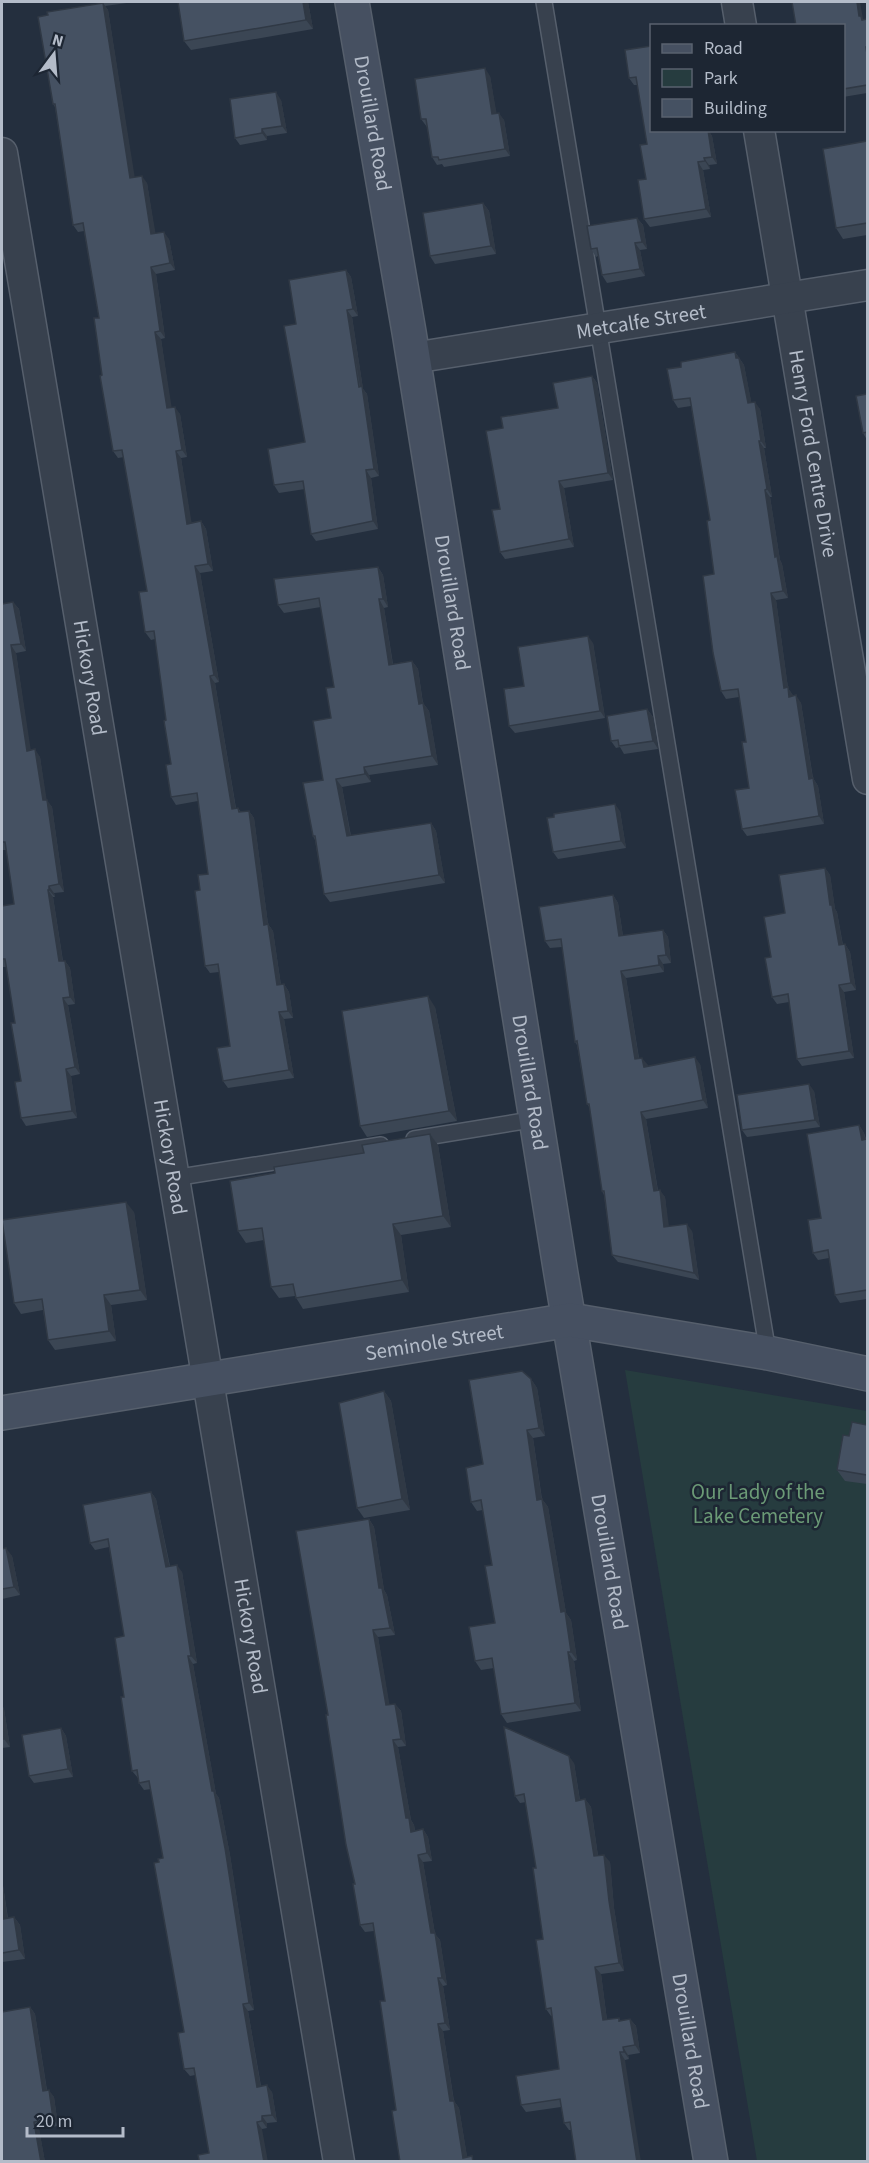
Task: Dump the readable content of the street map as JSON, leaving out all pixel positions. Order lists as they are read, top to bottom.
{
  "streets": {
    "street": [
      "Drouillard Road",
      "Metcalfe Street",
      "Henry Ford Centre Drive",
      "Hickory Road",
      "Seminole Street"
    ]
  },
  "crossings": [
    ["Drouillard Road", "Metcalfe Street"],
    ["Drouillard Road", "Seminole Street"],
    ["Metcalfe Street", "Henry Ford Centre Drive"],
    ["Hickory Road", "Seminole Street"]
  ],
  "parks": ["Our Lady of the Lake Cemetery"],
  "legend": ["Road", "Park", "Building"],
  "scale_bar": "20 m",
  "north": "top"
}
